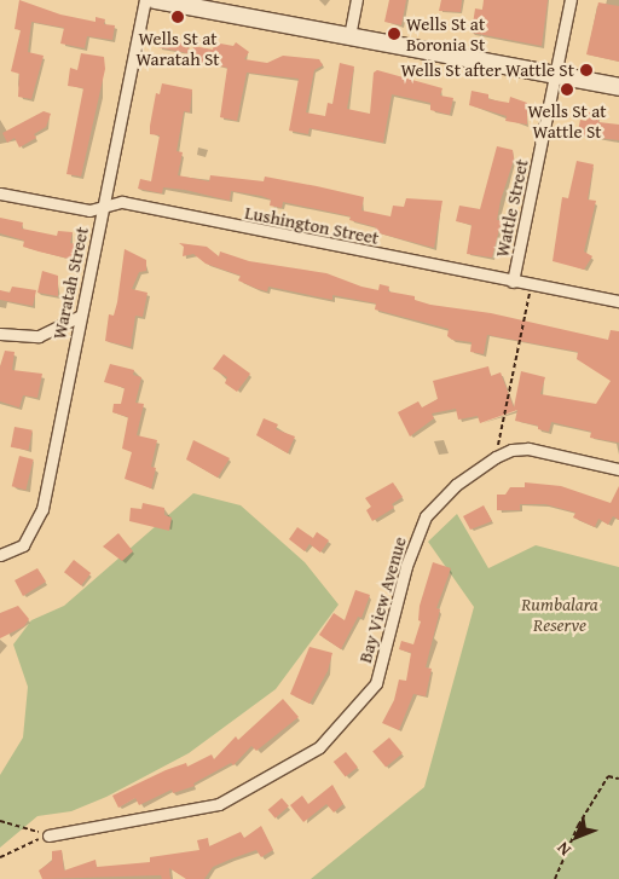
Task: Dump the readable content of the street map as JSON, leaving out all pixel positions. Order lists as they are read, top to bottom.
{
  "streets": {
    "street": [
      "Wattle Street",
      "Lushington Street",
      "Waratah Street",
      "Bay View Avenue"
    ]
  },
  "crossings": [
    ["Wattle Street", "Lushington Street"],
    ["Lushington Street", "Waratah Street"]
  ],
  "parks": ["Rumbalara Reserve"],
  "places": [
    "Wells St at Waratah St",
    "Wells St at Boronia St",
    "Wells St after Wattle St",
    "Wells St at Wattle St"
  ],
  "north": "bottom left"
}
